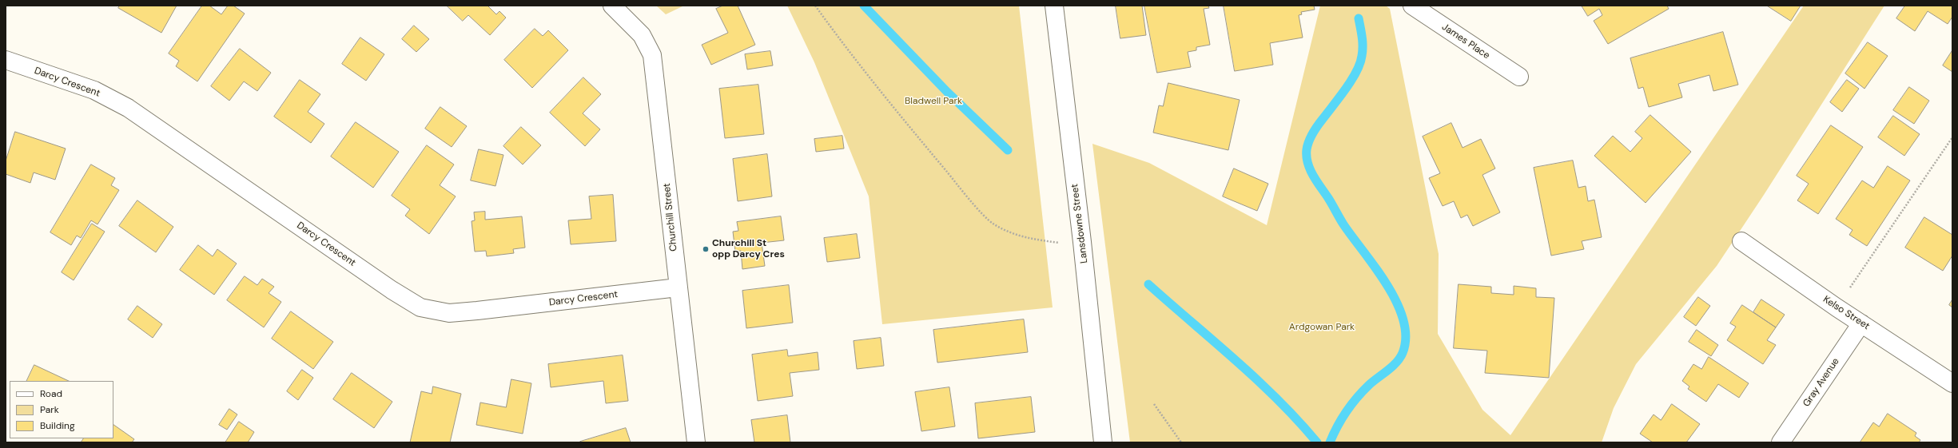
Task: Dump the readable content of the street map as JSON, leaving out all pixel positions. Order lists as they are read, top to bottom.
{
  "streets": {
    "street": [
      "James Place",
      "Darcy Crescent",
      "Churchill Street",
      "Lansdowne Street",
      "Kelso Street",
      "Gray Avenue"
    ]
  },
  "crossings": [
    ["Darcy Crescent", "Churchill Street"],
    ["Kelso Street", "Gray Avenue"]
  ],
  "parks": ["Bladwell Park", "Ardgowan Park"],
  "places": ["Churchill St opp Darcy Cres"],
  "legend": ["Road", "Park", "Building"]
}
